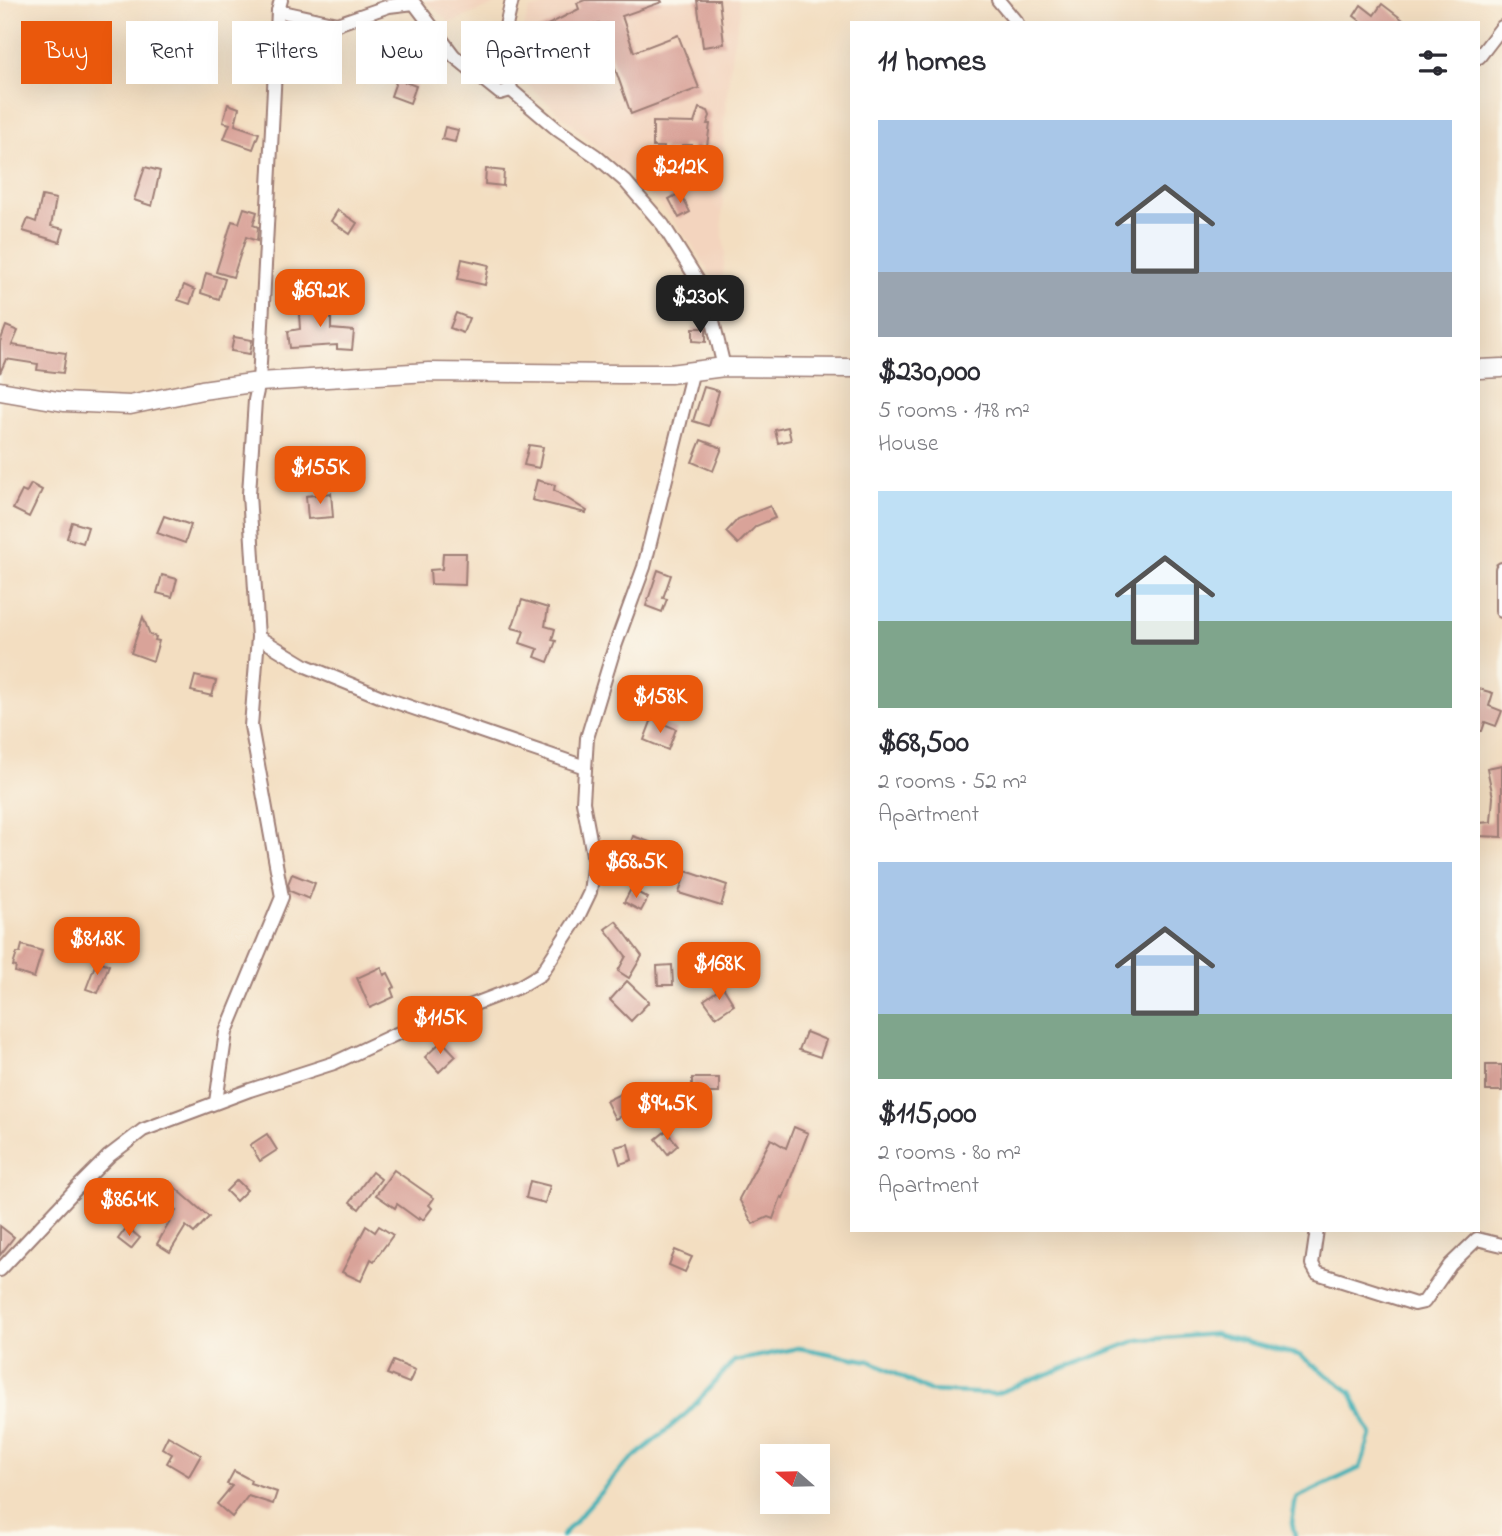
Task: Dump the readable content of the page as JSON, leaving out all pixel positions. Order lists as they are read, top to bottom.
{
  "north": "left",
  "page": {
    "chip": [
      "Buy",
      "Rent",
      "Filters",
      "New",
      "Apartment"
    ],
    "heading": "11 homes",
    "list": [
      {
        "name": "$230,000",
        "note": "5 rooms · 178 m² · House"
      },
      {
        "name": "$68,500",
        "note": "2 rooms · 52 m² · Apartment"
      },
      {
        "name": "$115,000",
        "note": "2 rooms · 80 m² · Apartment"
      }
    ],
    "price": [
      "$212K",
      "$69.2K",
      "$230K",
      "$155K",
      "$158K",
      "$68.5K",
      "$81.8K",
      "$168K",
      "$115K",
      "$94.5K",
      "$86.4K"
    ]
  }
}
